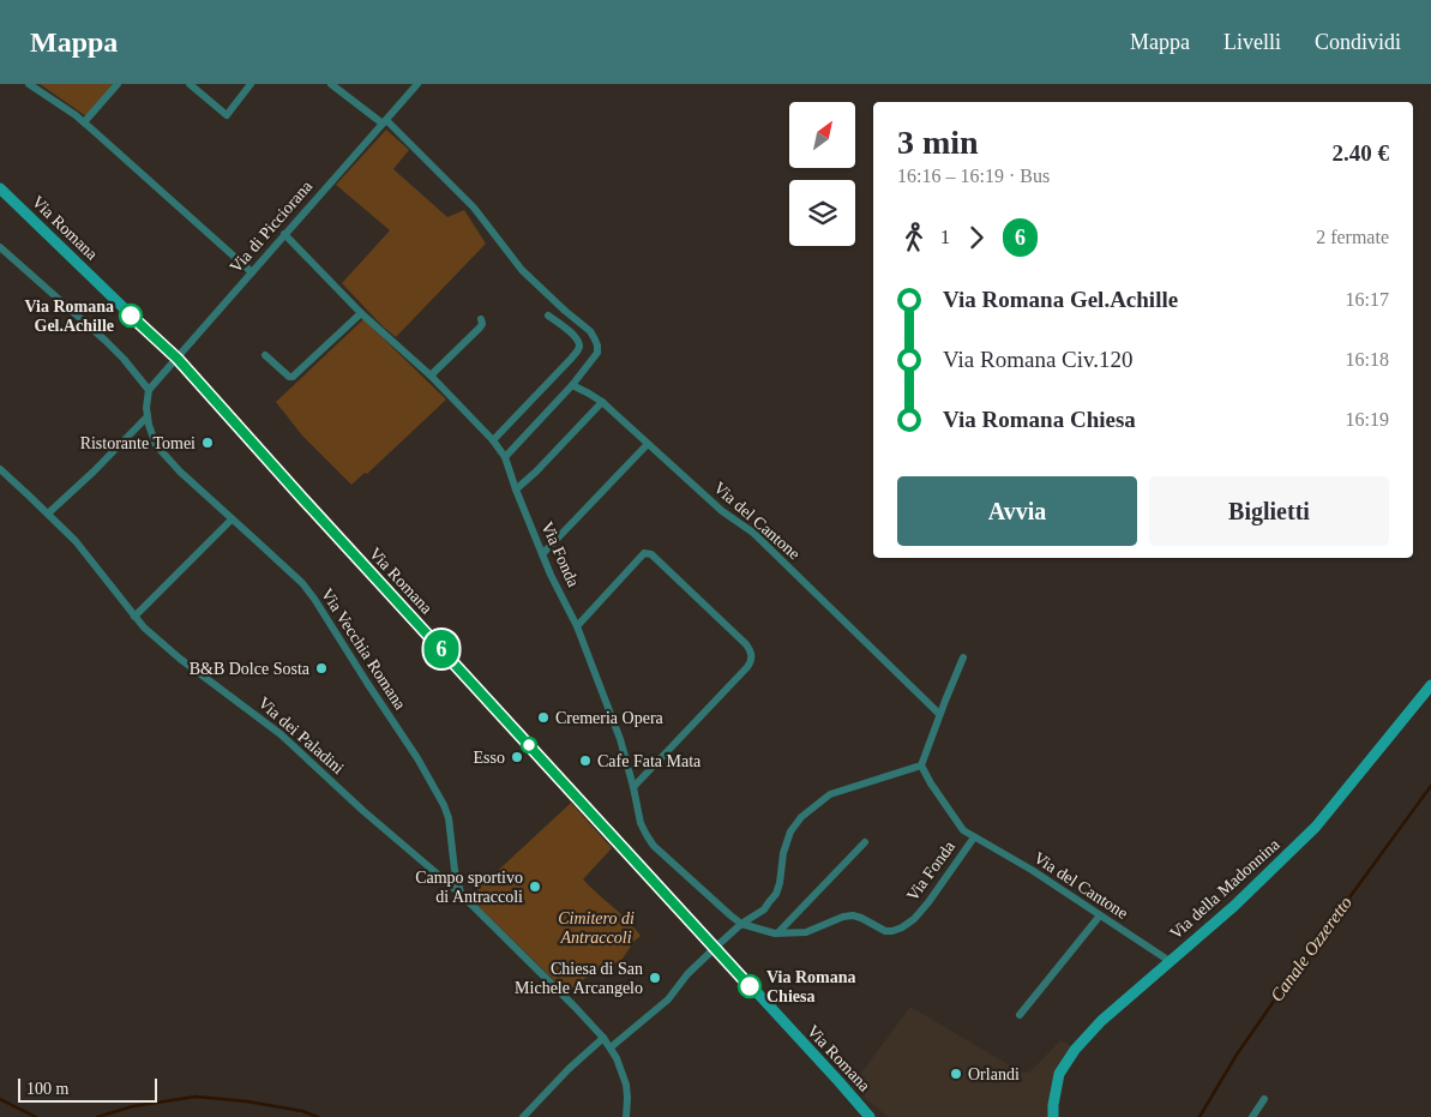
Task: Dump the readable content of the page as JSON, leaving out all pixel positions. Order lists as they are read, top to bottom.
{
  "streets": {
    "main road": ["Via Romana", "Via della Madonnina"],
    "street": [
      "Via di Picciorana",
      "Via del Cantone",
      "Via Fonda",
      "Via Vecchia Romana",
      "Via dei Paladini"
    ]
  },
  "crossings": [
    ["Via di Picciorana", "Via Romana"],
    ["Via di Picciorana", "Via Fonda"],
    ["Via di Picciorana", "Via Vecchia Romana"],
    ["Via del Cantone", "Via Fonda"],
    ["Via del Cantone", "Via della Madonnina"],
    ["Via Vecchia Romana", "Via dei Paladini"]
  ],
  "water": ["Canale Ozzeretto"],
  "parks": ["Cimitero di Antraccoli"],
  "places": [
    "Via Romana Gel.Achille",
    "Ristorante Tomei",
    "B&B Dolce Sosta",
    "Cremeria Opera",
    "Esso",
    "Cafe Fata Mata",
    "Campo sportivo di Antraccoli",
    "Chiesa di San Michele Arcangelo",
    "Via Romana Chiesa",
    "Orlandi"
  ],
  "lines": ["bus line 6"],
  "scale_bar": "100 m",
  "north": "top right",
  "page": {
    "header": "Mappa",
    "nav": ["Mappa", "Livelli", "Condividi"],
    "on_map": "6",
    "heading": ["3 min", "16:16 – 16:19 · Bus", "2.40 €"],
    "legs": ["1", "6", "2 fermate"],
    "list": [
      {
        "name": "Via Romana Gel.Achille",
        "value": "16:17"
      },
      {
        "name": "Via Romana Civ.120",
        "value": "16:18"
      },
      {
        "name": "Via Romana Chiesa",
        "value": "16:19"
      }
    ],
    "buttons": ["Avvia", "Biglietti"],
    "scale": "100 m"
  }
}
